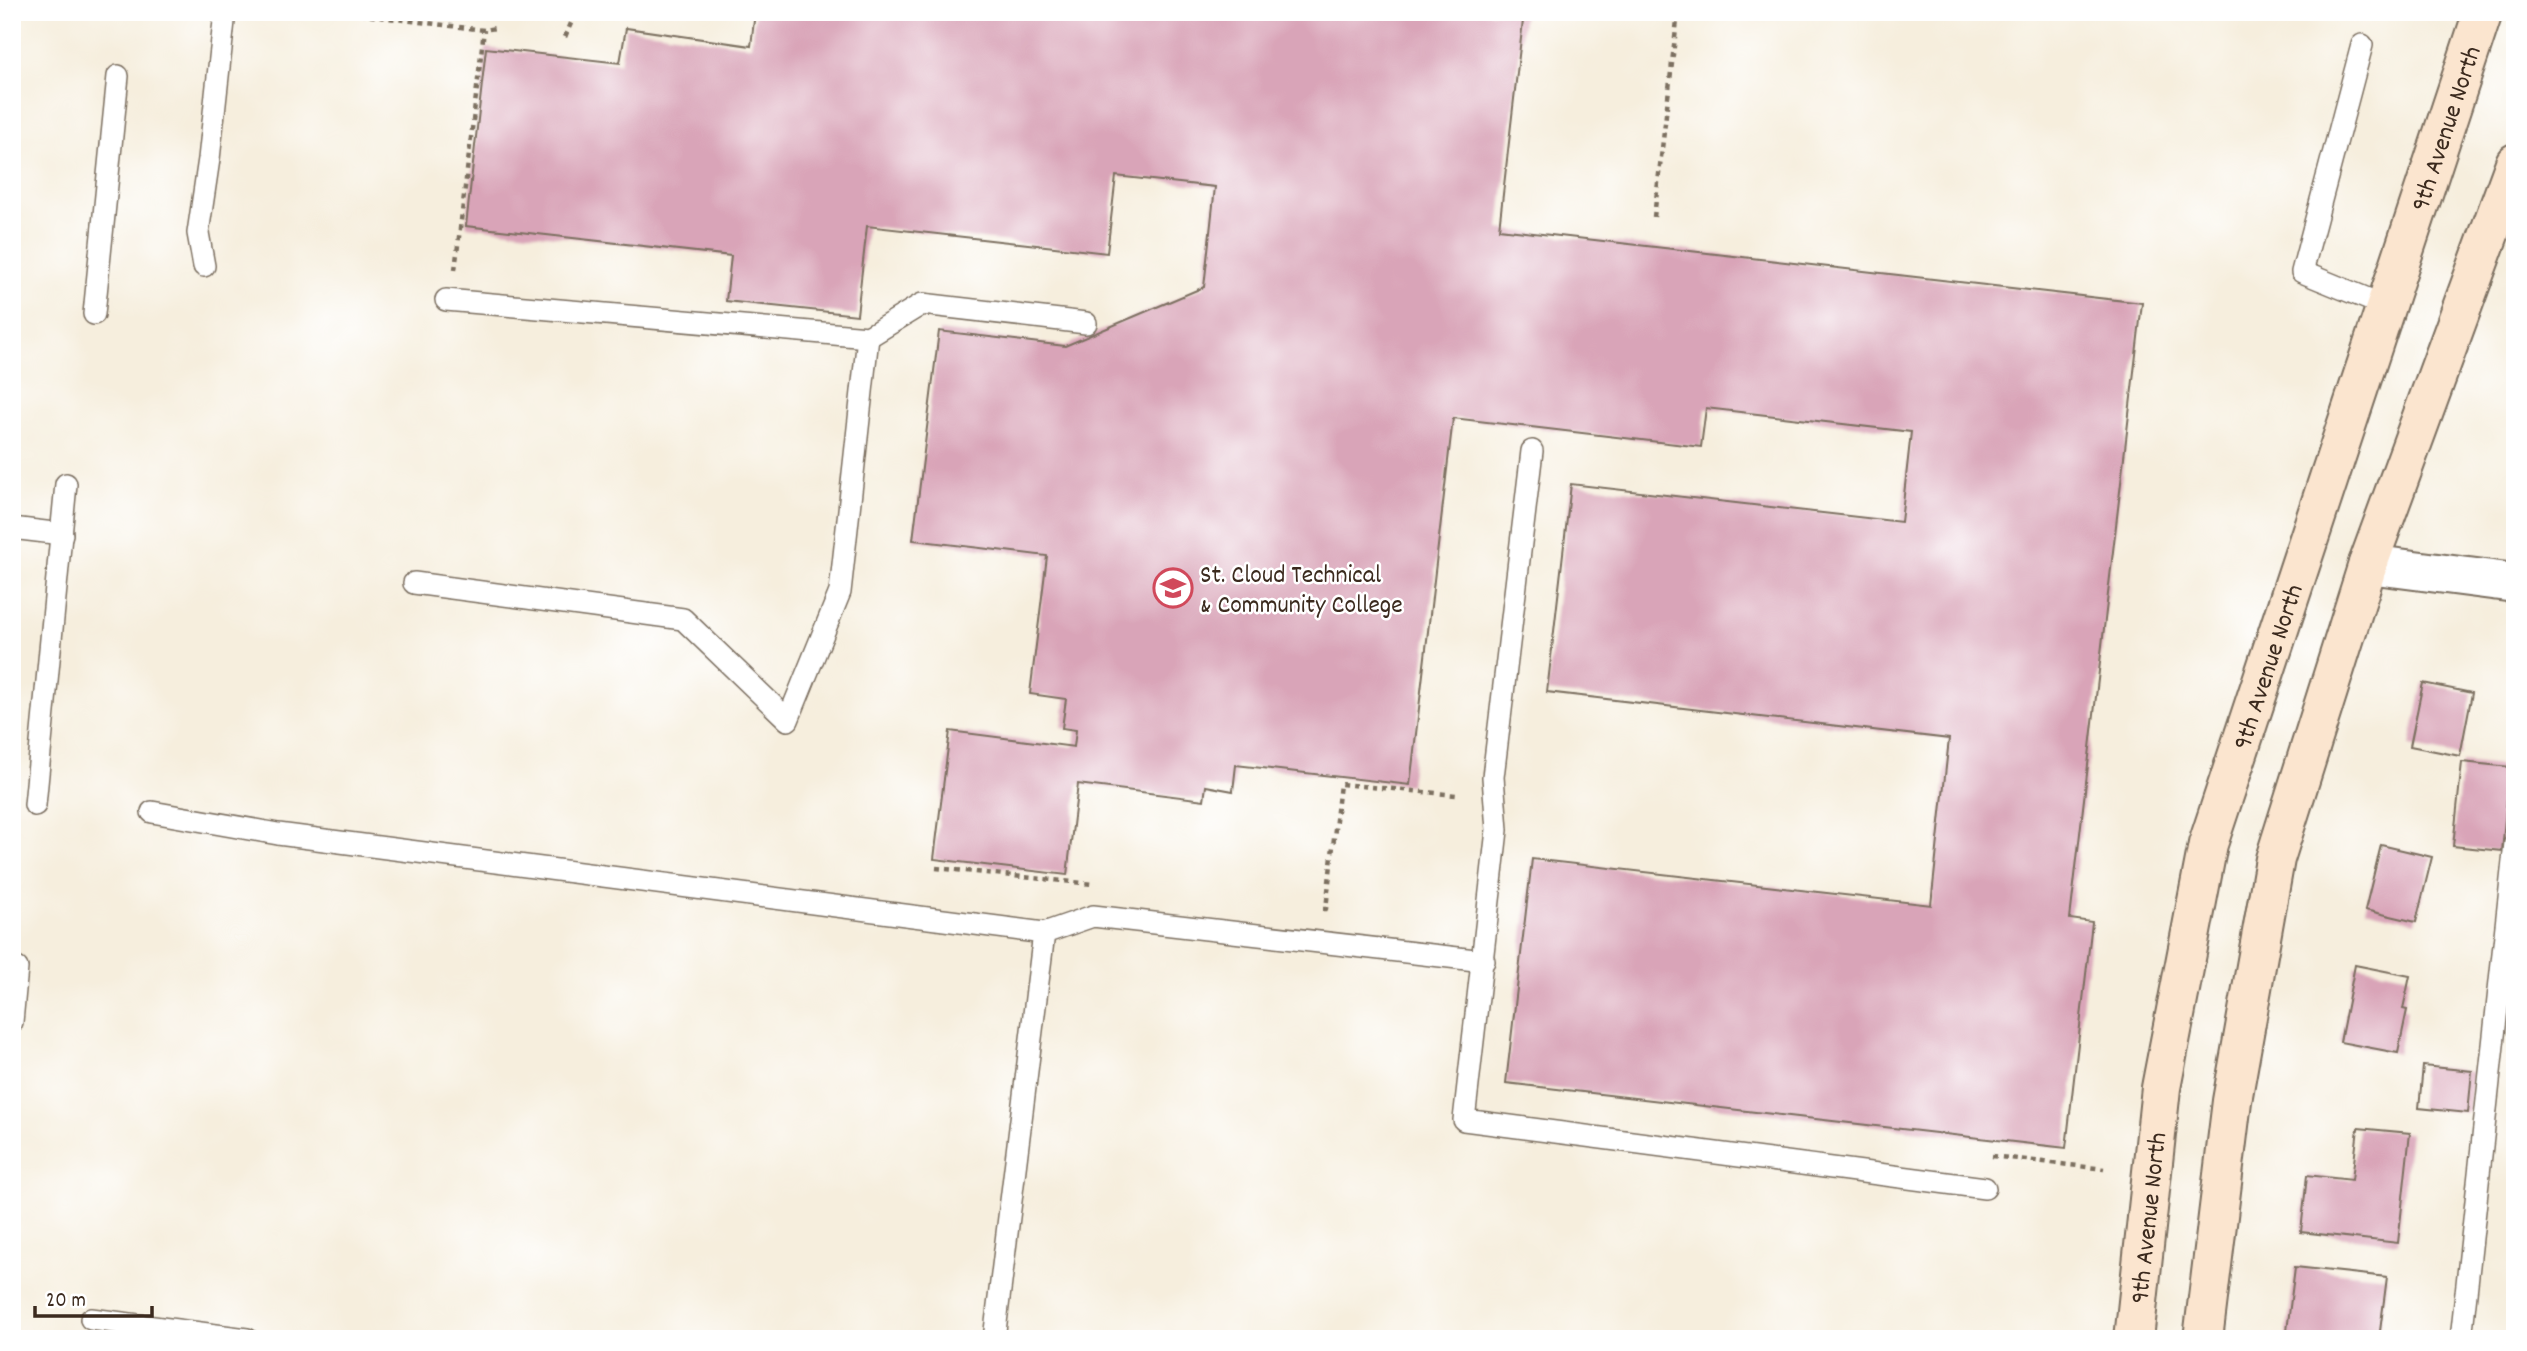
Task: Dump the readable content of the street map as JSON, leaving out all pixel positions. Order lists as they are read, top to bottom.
{
  "streets": {
    "main road": ["9th Avenue North"]
  },
  "places": {
    "school or university": ["St. Cloud Technical & Community College"]
  },
  "scale_bar": "20 m"
}
